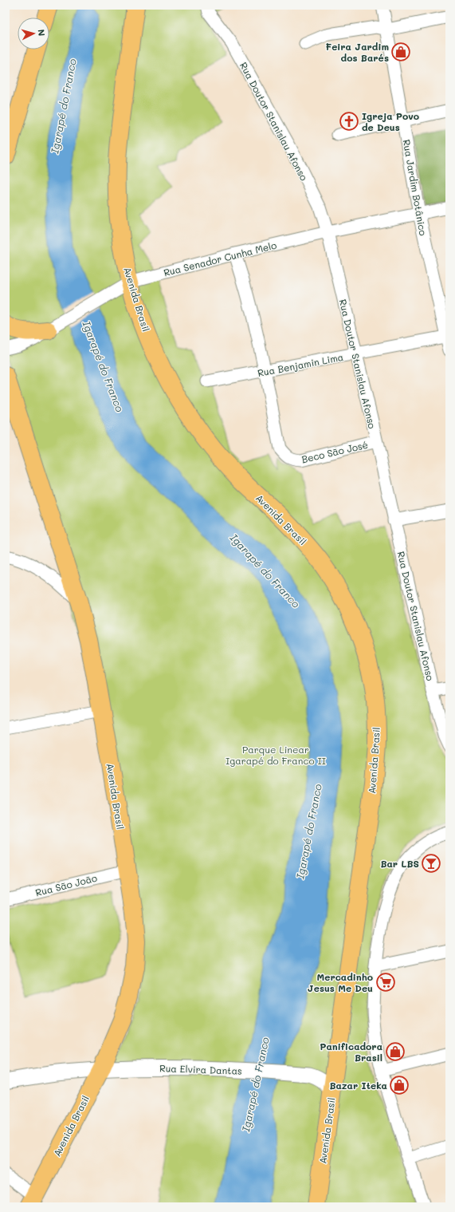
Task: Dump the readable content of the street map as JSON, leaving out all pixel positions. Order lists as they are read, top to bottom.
{
  "streets": {
    "highway": ["Avenida Brasil"],
    "street": [
      "Rua Doutor Stanislau Afonso",
      "Rua Jardim Botânico",
      "Rua Senador Cunha Melo",
      "Rua Benjamin Lima",
      "Beco São José",
      "Rua São João",
      "Rua Elvira Dantas"
    ]
  },
  "crossings": [
    ["Rua Doutor Stanislau Afonso", "Rua Senador Cunha Melo"],
    ["Rua Doutor Stanislau Afonso", "Rua Benjamin Lima"],
    ["Rua Doutor Stanislau Afonso", "Beco São José"],
    ["Rua Jardim Botânico", "Rua Senador Cunha Melo"],
    ["Rua Jardim Botânico", "Rua Benjamin Lima"],
    ["Rua Senador Cunha Melo", "Avenida Brasil"],
    ["Avenida Brasil", "Rua São João"],
    ["Avenida Brasil", "Rua Elvira Dantas"],
    ["Rua Benjamin Lima", "Beco São José"]
  ],
  "water": ["Igarapé do Franco"],
  "parks": ["Parque Linear Igarapé do Franco II"],
  "places": {
    "shop": ["Feira Jardim dos Barés", "Panificadora Brasil", "Bazar Iteka"],
    "church": ["Igreja Povo de Deus"],
    "bar": ["Bar LBS"],
    "supermarket": ["Mercadinho Jesus Me Deu"]
  },
  "north": "right"
}
